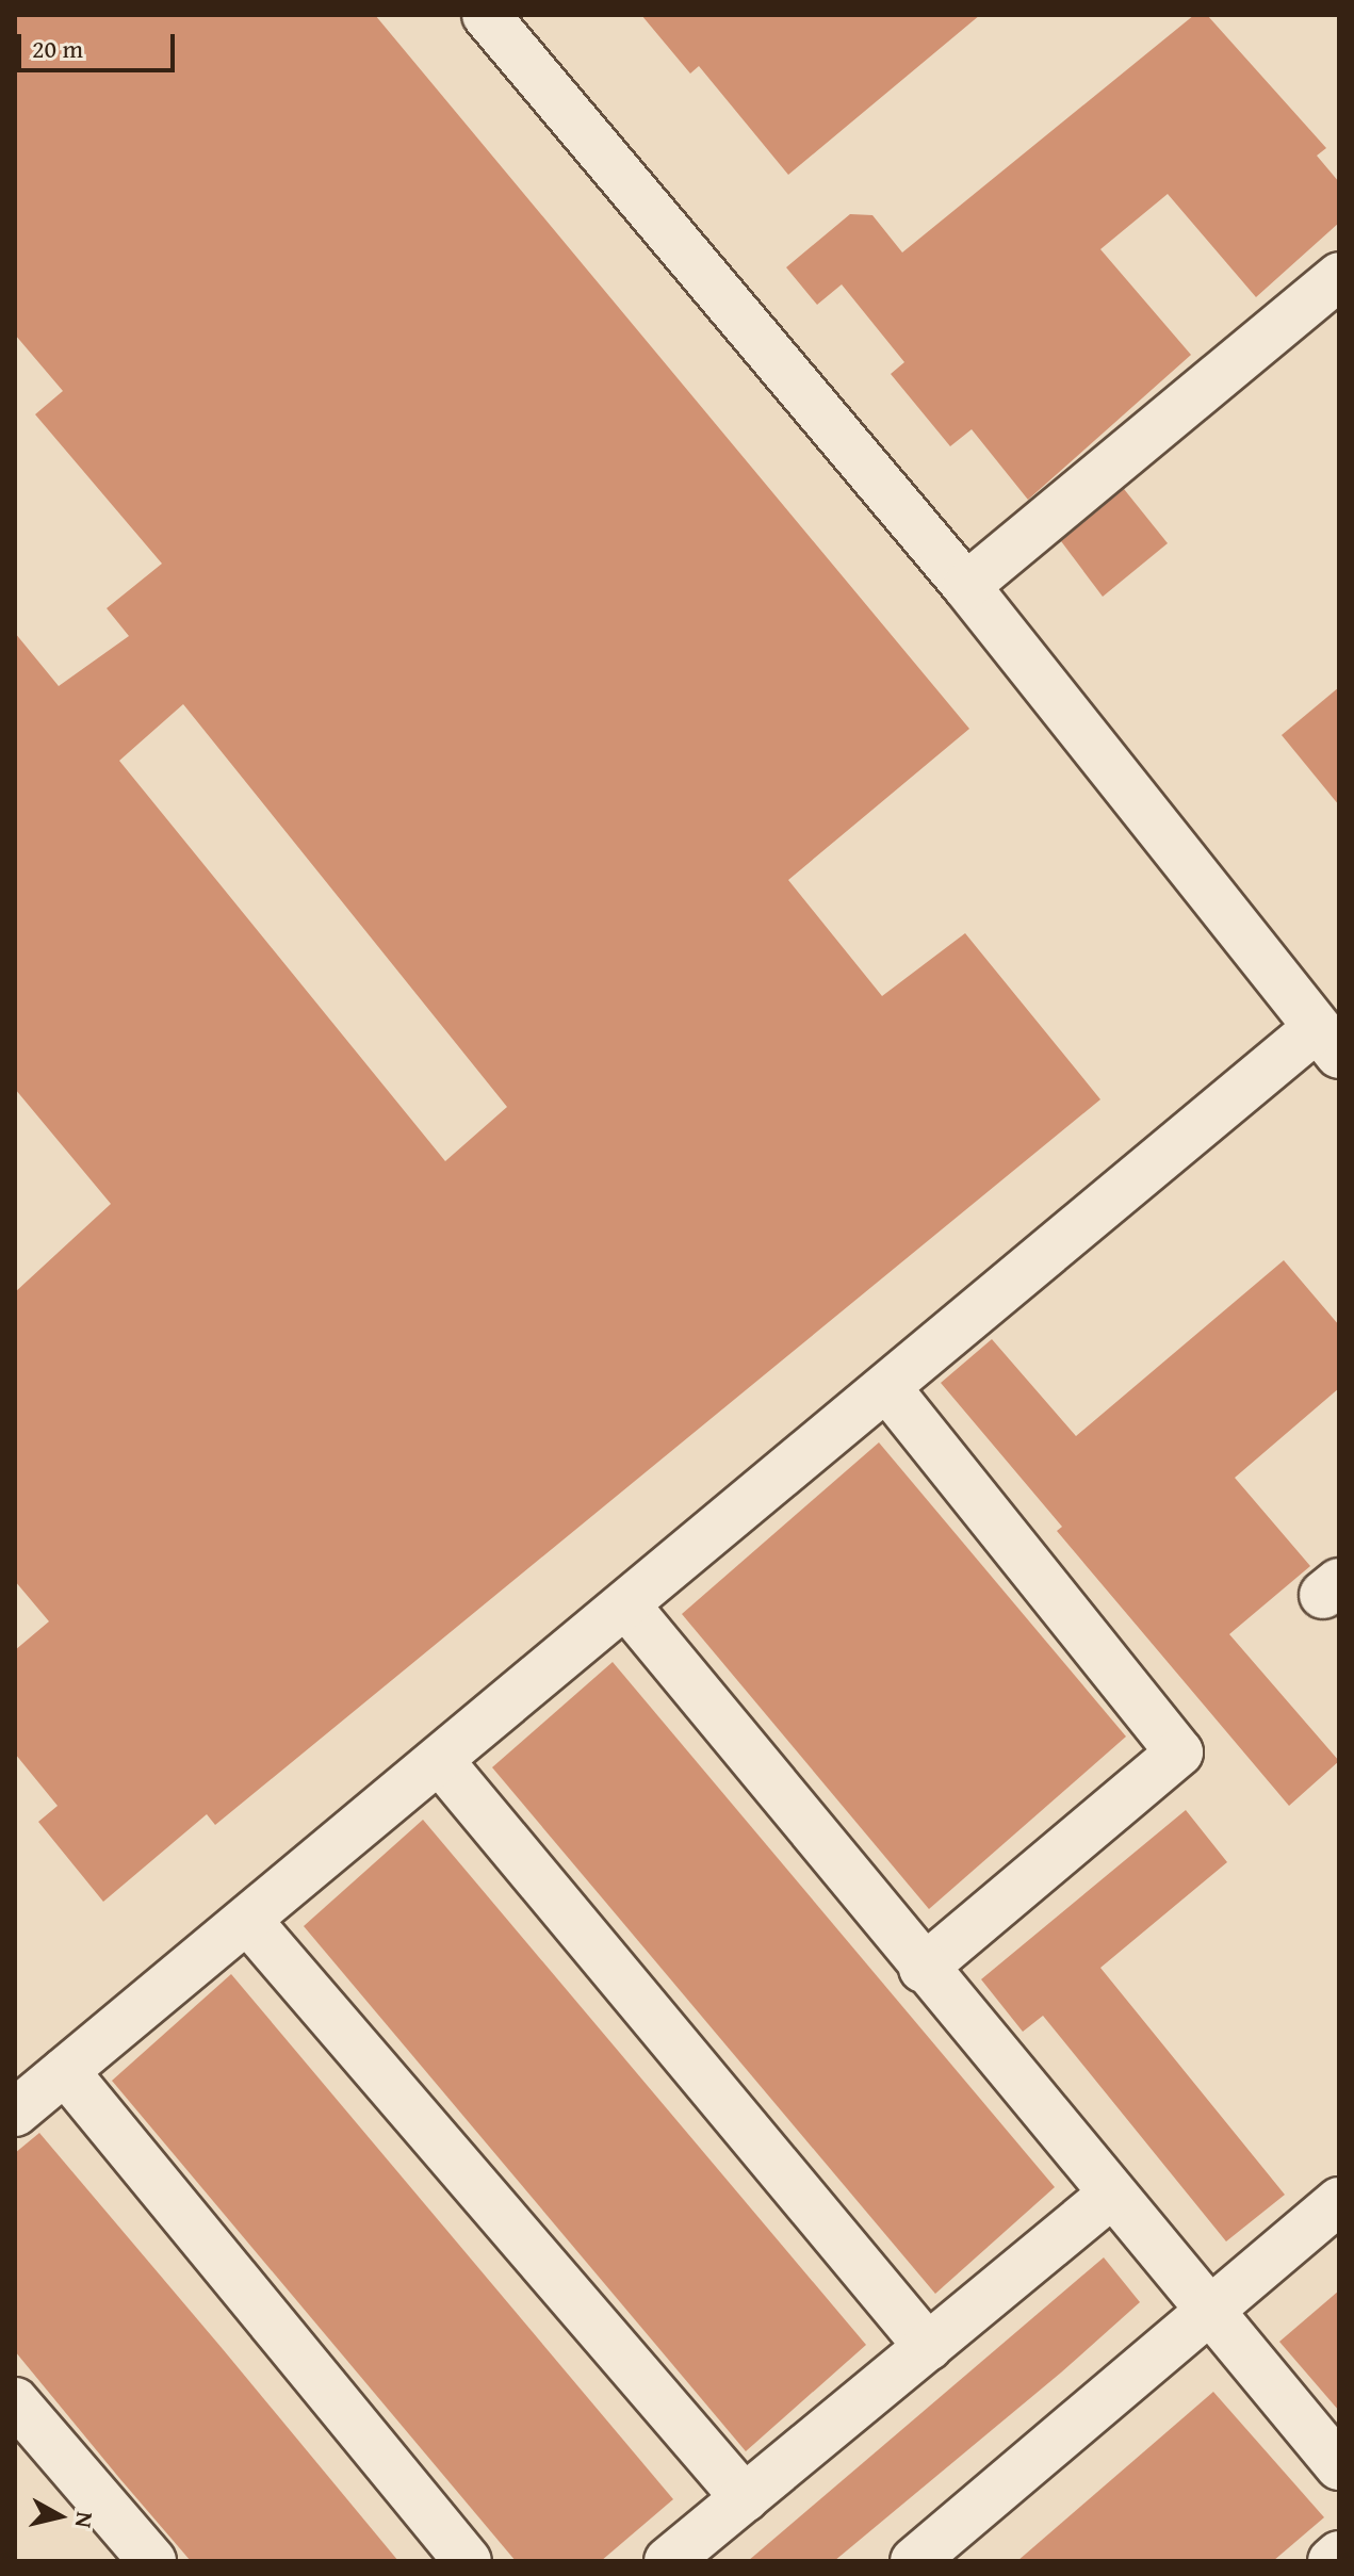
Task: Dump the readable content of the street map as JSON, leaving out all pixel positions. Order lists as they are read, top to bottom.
{
  "scale_bar": "20 m",
  "north": "right"
}
